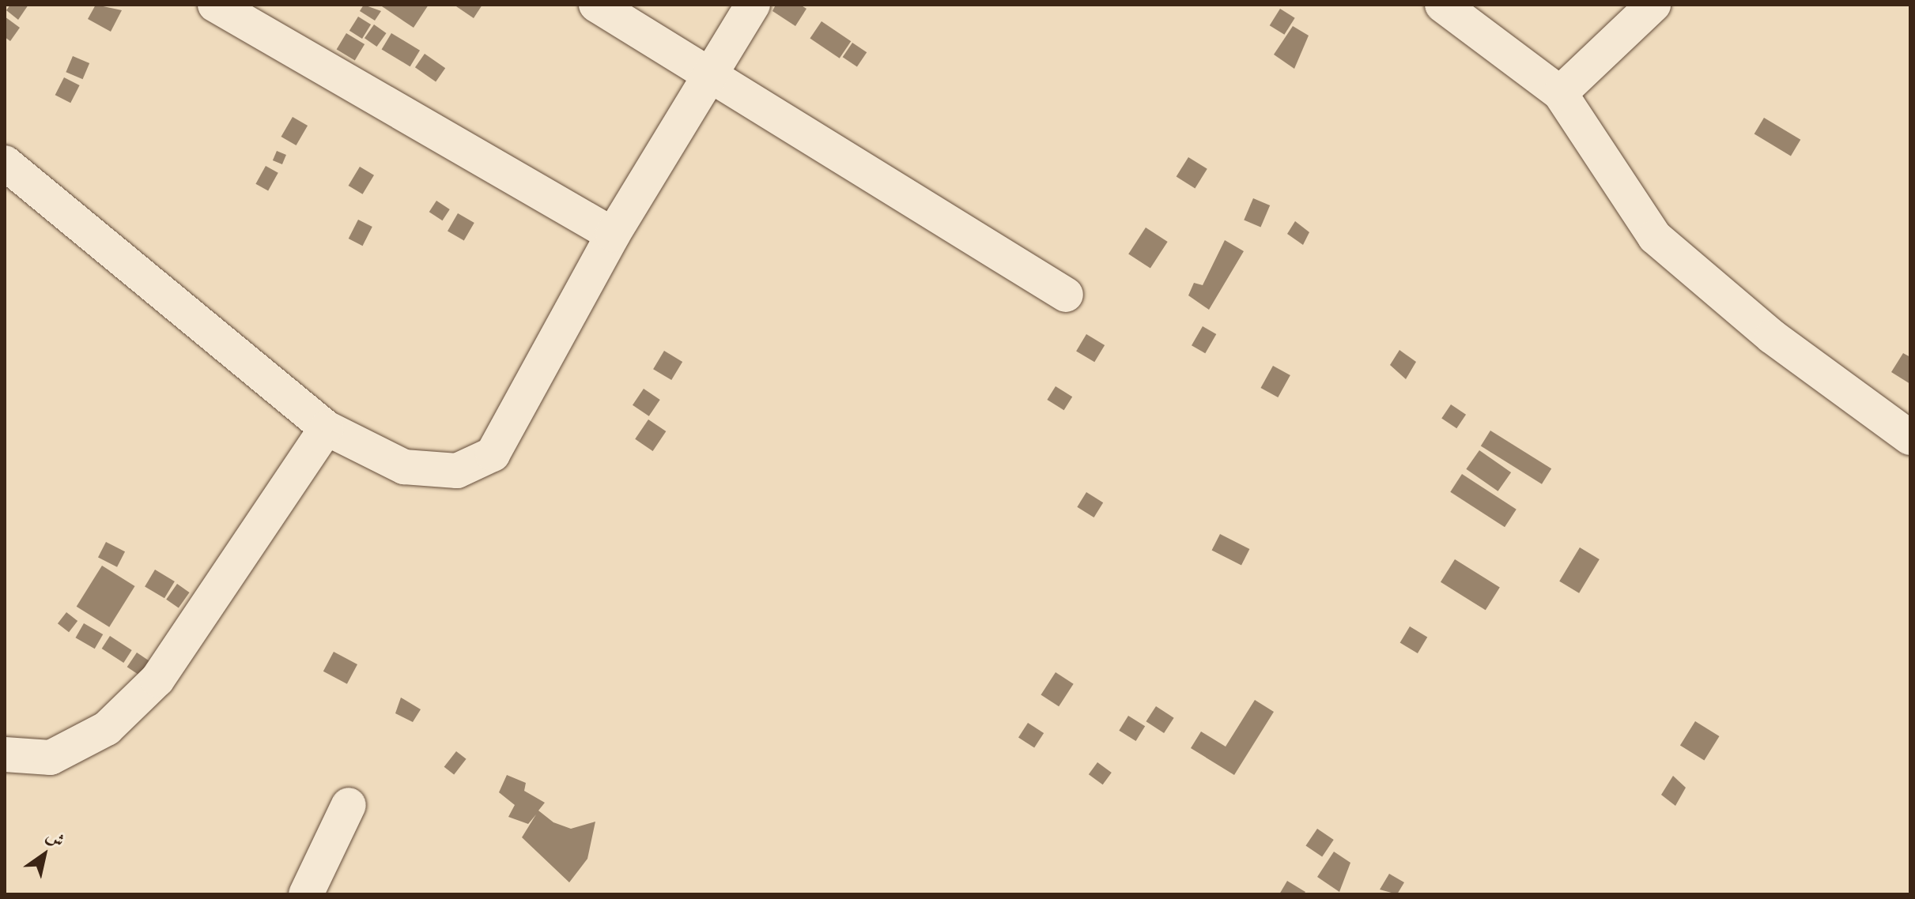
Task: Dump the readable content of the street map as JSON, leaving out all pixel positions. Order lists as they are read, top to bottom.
{
  "north": "top right"
}
